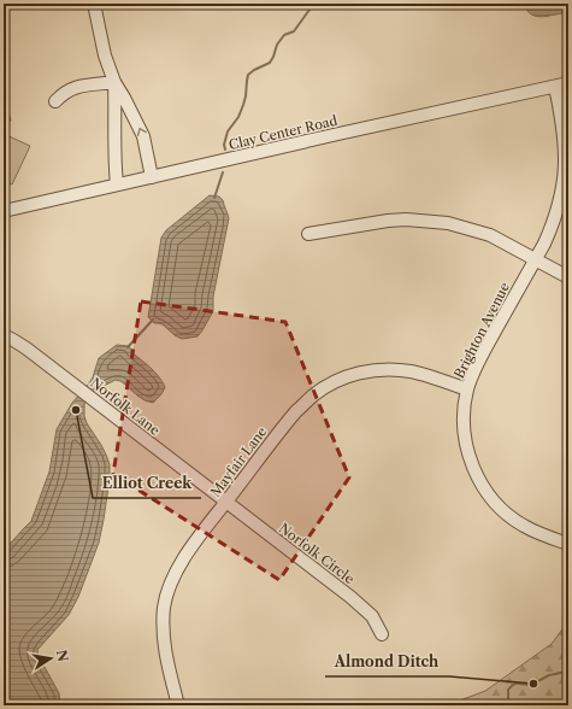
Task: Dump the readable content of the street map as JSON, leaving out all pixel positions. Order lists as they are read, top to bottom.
{
  "streets": {
    "street": [
      "Clay Center Road",
      "Brighton Avenue",
      "Norfolk Lane",
      "Mayfair Lane",
      "Norfolk Circle"
    ]
  },
  "crossings": [
    ["Clay Center Road", "Brighton Avenue"],
    ["Brighton Avenue", "Mayfair Lane"],
    ["Norfolk Lane", "Mayfair Lane"],
    ["Norfolk Lane", "Norfolk Circle"],
    ["Mayfair Lane", "Norfolk Circle"]
  ],
  "places": ["Elliot Creek", "Almond Ditch"],
  "north": "right"
}
